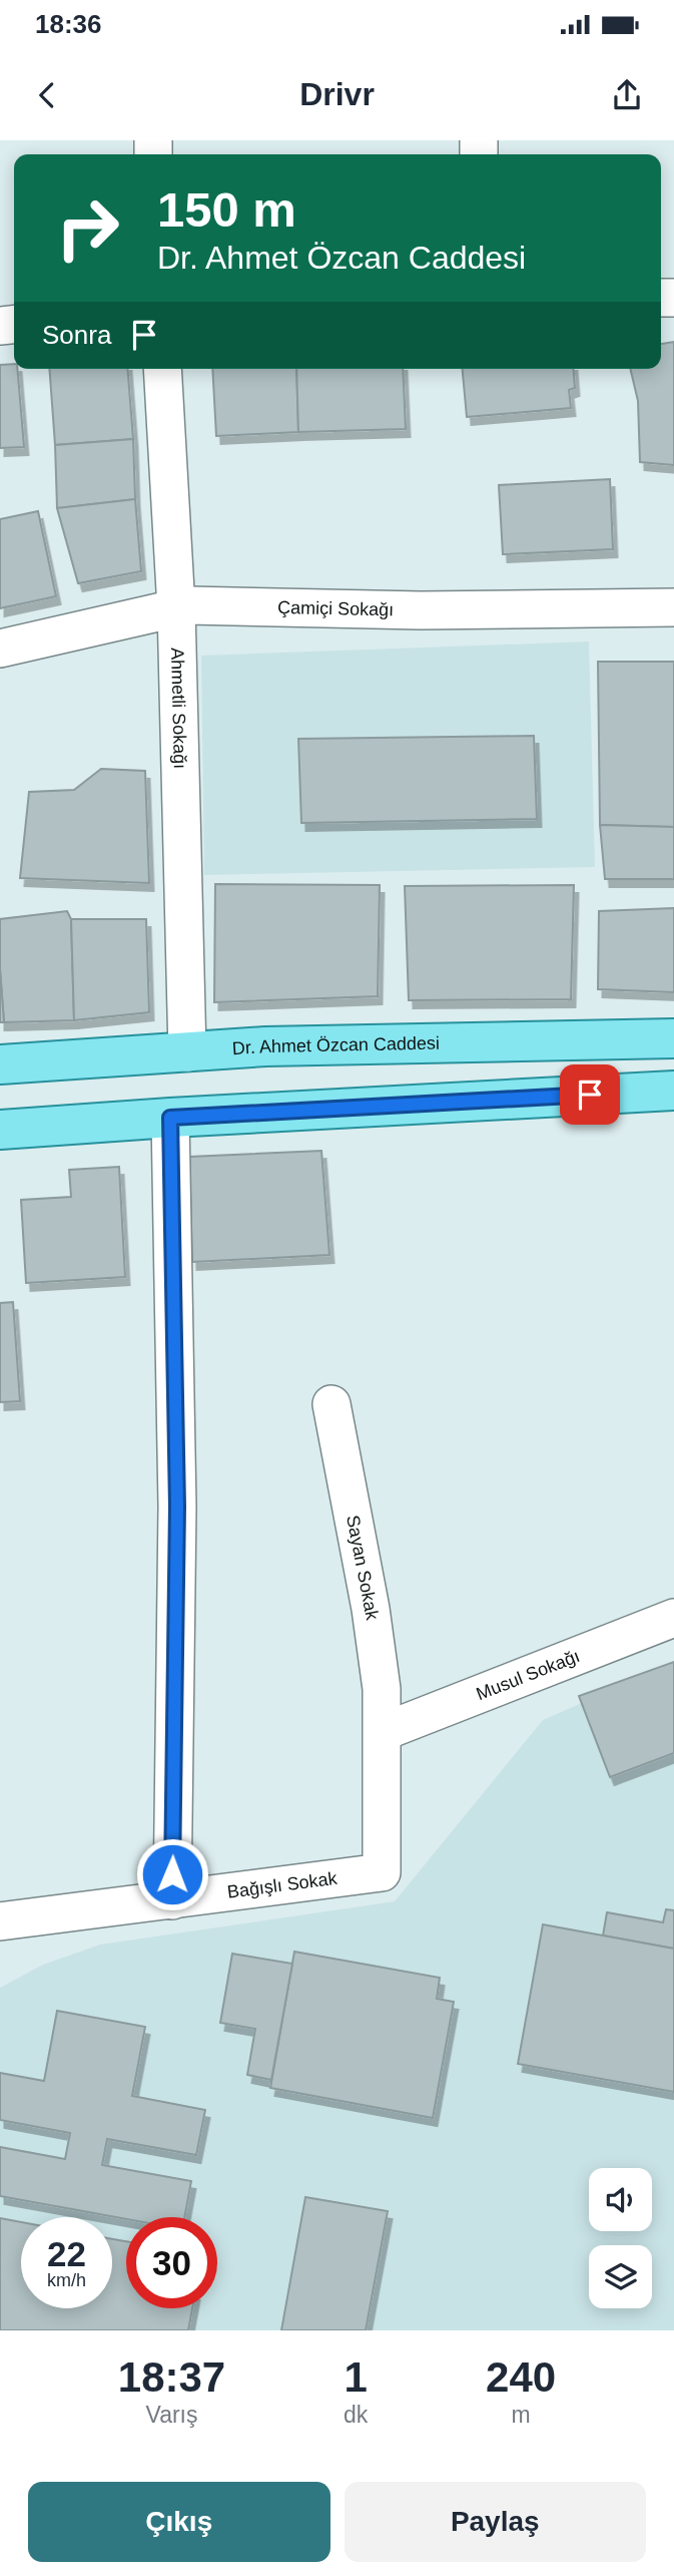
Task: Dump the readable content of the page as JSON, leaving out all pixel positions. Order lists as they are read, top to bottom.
{
  "streets": {
    "main road": ["Dr. Ahmet Özcan Caddesi"],
    "street": [
      "Çamiçi Sokağı",
      "Ahmetli Sokağı",
      "Sayan Sokak",
      "Musul Sokağı",
      "Bağışlı Sokak"
    ]
  },
  "crossings": [
    ["Çamiçi Sokağı", "Ahmetli Sokağı"],
    ["Ahmetli Sokağı", "Dr. Ahmet Özcan Caddesi"],
    ["Sayan Sokak", "Musul Sokağı"],
    ["Sayan Sokak", "Bağışlı Sokak"],
    ["Musul Sokağı", "Bağışlı Sokak"]
  ],
  "page": {
    "status": "18:36",
    "header": "Drivr",
    "turn": ["150 m", "Dr. Ahmet Özcan Caddesi"],
    "then": "Sonra",
    "speed": "22 km/h",
    "limit": "30",
    "eta": [
      "18:37",
      "Varış",
      "1",
      "dk",
      "240",
      "m"
    ],
    "buttons": ["Çıkış", "Paylaş"]
  }
}
